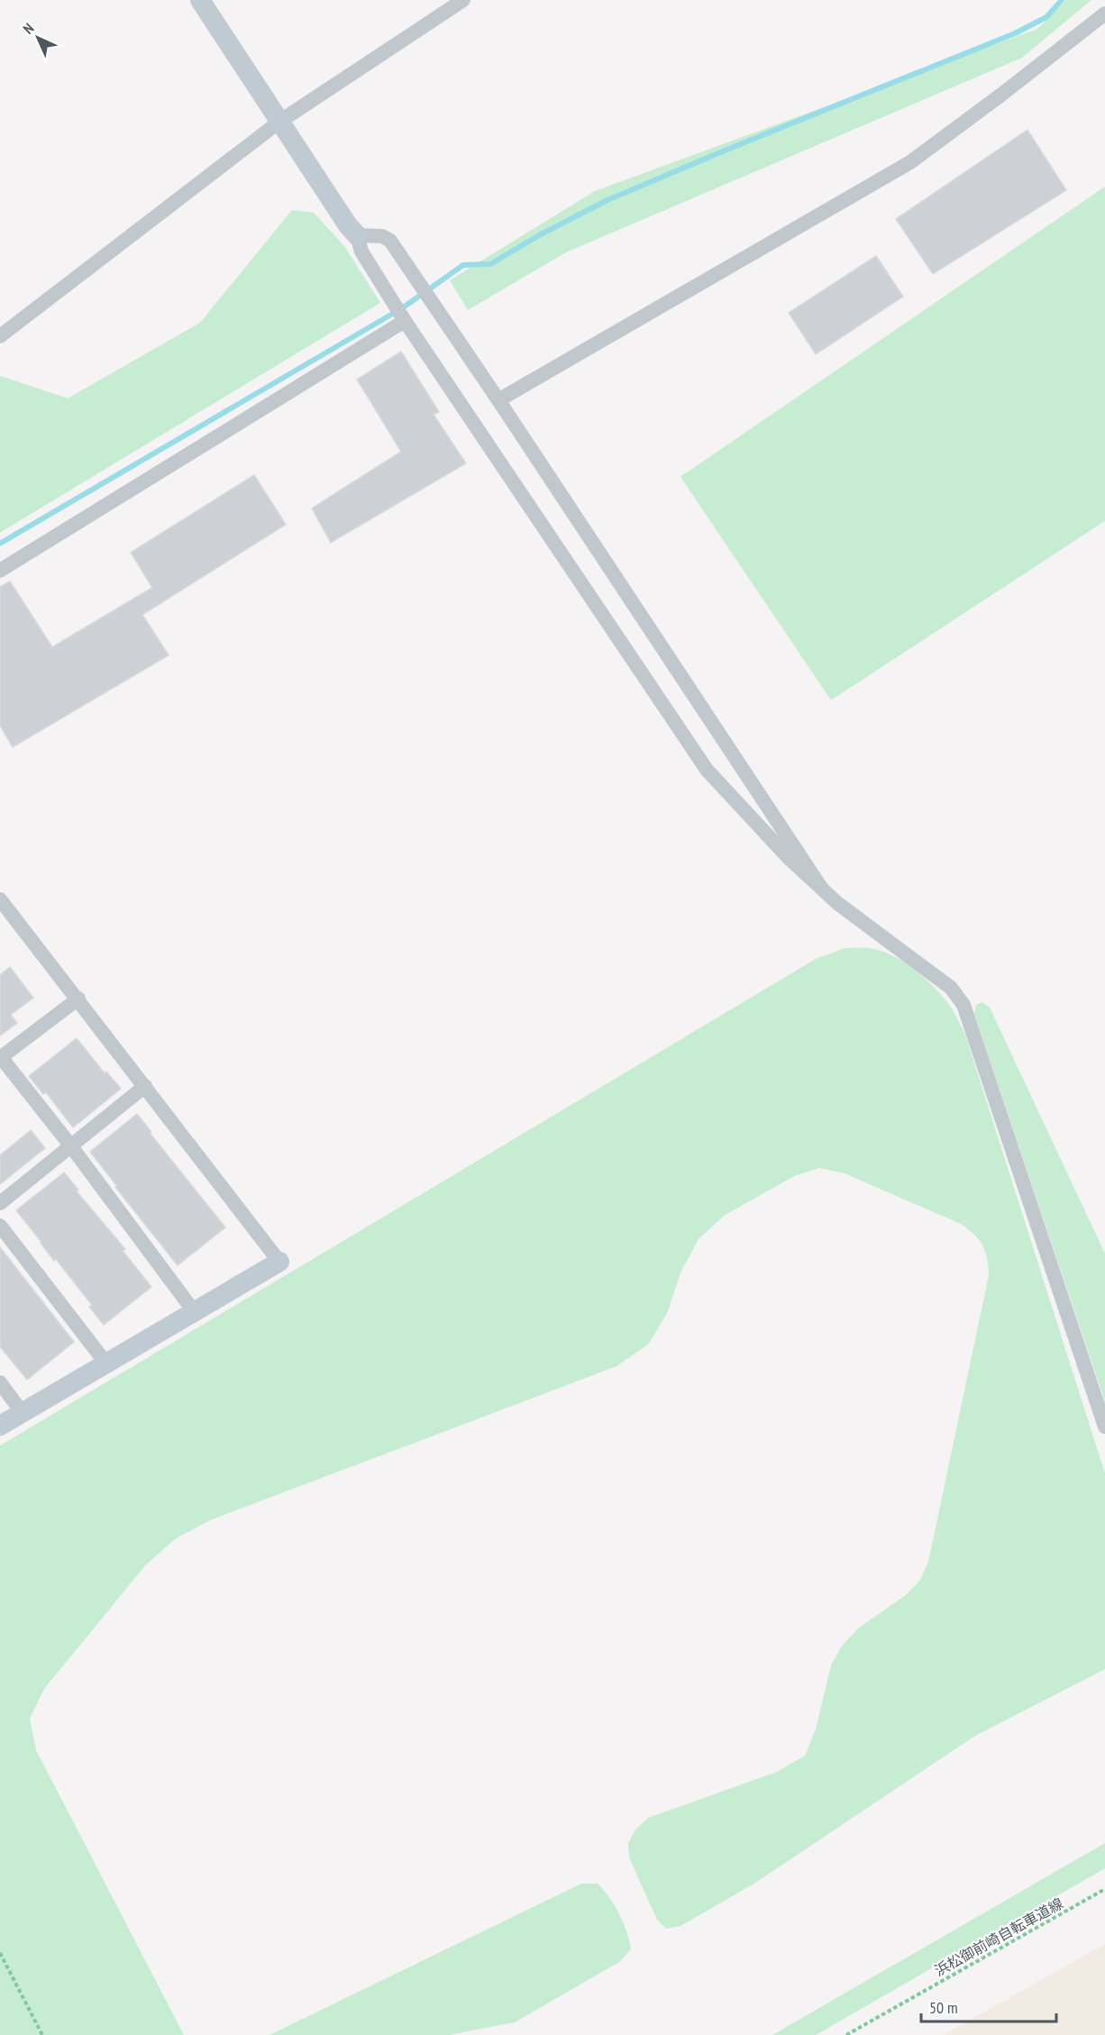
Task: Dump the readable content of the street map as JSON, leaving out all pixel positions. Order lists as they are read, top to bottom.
{
  "streets": {
    "path": ["浜松御前崎自転車道線"]
  },
  "scale_bar": "50 m",
  "north": "top left"
}
